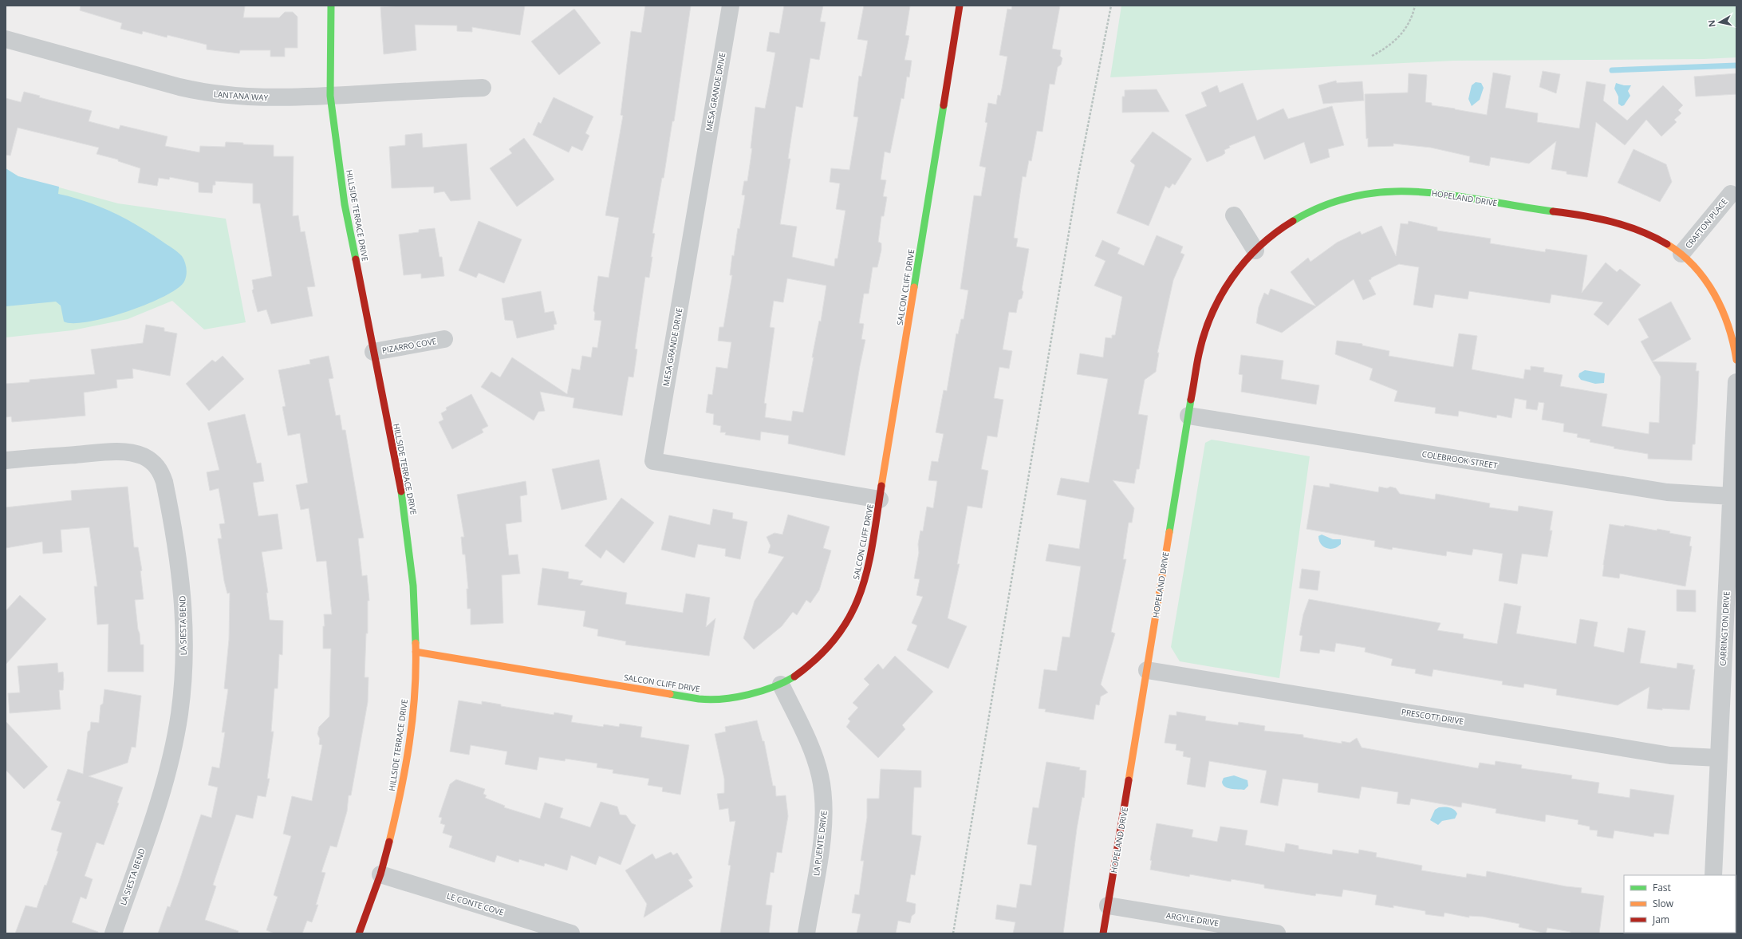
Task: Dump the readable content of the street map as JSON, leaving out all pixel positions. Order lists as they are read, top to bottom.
{
  "streets": {
    "street": [
      "MESA GRANDE DRIVE",
      "LANTANA WAY",
      "HOPELAND DRIVE",
      "HILLSIDE TERRACE DRIVE",
      "CRAFTON PLACE",
      "SALCON CLIFF DRIVE",
      "PIZARRO COVE",
      "COLEBROOK STREET",
      "LA SIESTA BEND",
      "CARRINGTON DRIVE",
      "PRESCOTT DRIVE",
      "LA PUENTE DRIVE",
      "LE CONTE COVE",
      "ARGYLE DRIVE"
    ]
  },
  "crossings": [
    ["MESA GRANDE DRIVE", "SALCON CLIFF DRIVE"],
    ["LANTANA WAY", "HILLSIDE TERRACE DRIVE"],
    ["HOPELAND DRIVE", "CRAFTON PLACE"],
    ["HOPELAND DRIVE", "COLEBROOK STREET"],
    ["HOPELAND DRIVE", "PRESCOTT DRIVE"],
    ["HOPELAND DRIVE", "ARGYLE DRIVE"],
    ["HILLSIDE TERRACE DRIVE", "SALCON CLIFF DRIVE"],
    ["HILLSIDE TERRACE DRIVE", "PIZARRO COVE"],
    ["HILLSIDE TERRACE DRIVE", "LE CONTE COVE"],
    ["SALCON CLIFF DRIVE", "LA PUENTE DRIVE"],
    ["COLEBROOK STREET", "CARRINGTON DRIVE"],
    ["CARRINGTON DRIVE", "PRESCOTT DRIVE"]
  ],
  "legend": ["Fast", "Slow", "Jam"],
  "north": "left"
}
